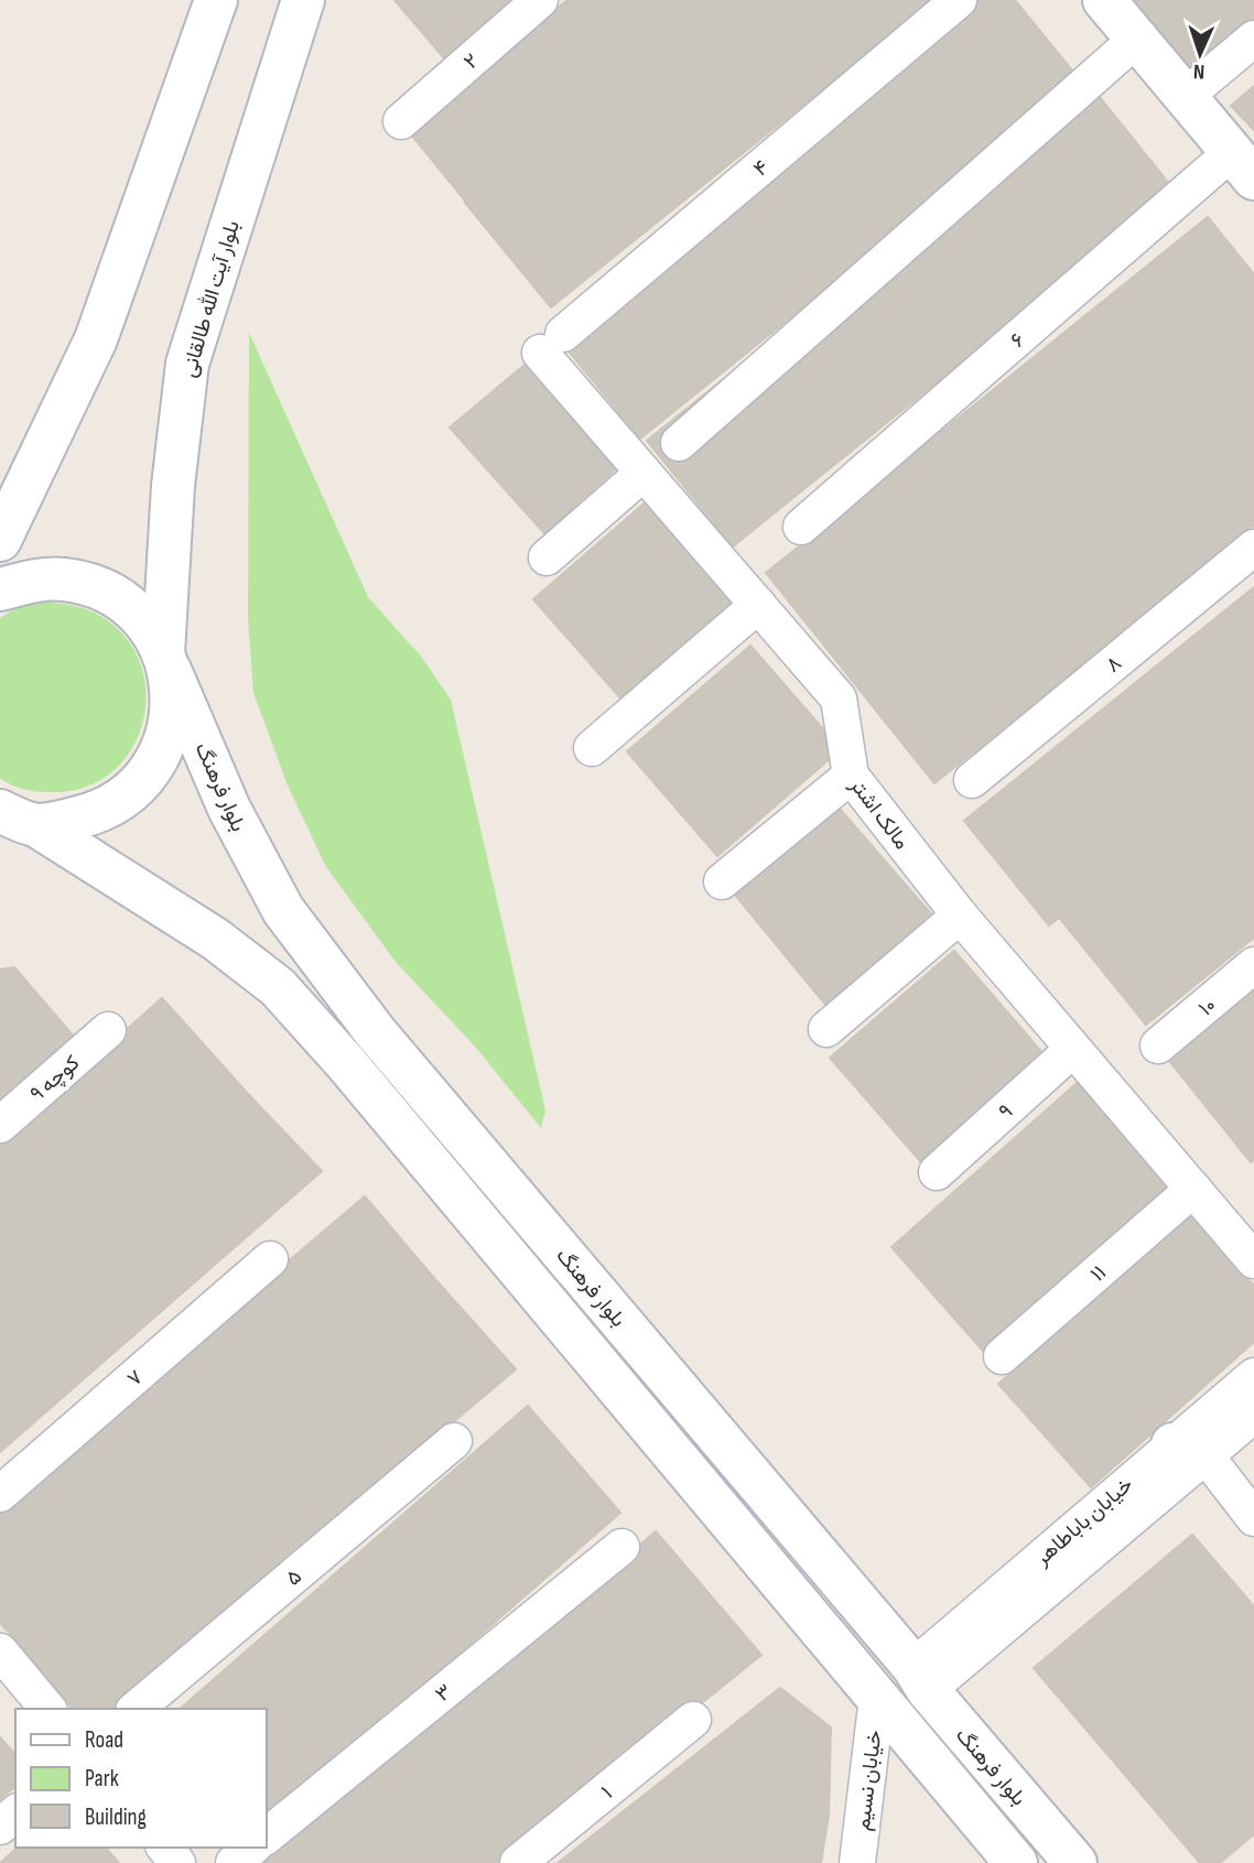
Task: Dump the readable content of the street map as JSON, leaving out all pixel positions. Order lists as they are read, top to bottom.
{
  "streets": {
    "main road": ["بلوار آیت الله طالقانی", "بلوار فرهنگ"],
    "street": [
      "۲",
      "۴",
      "۶",
      "۸",
      "مالک اشتر",
      "۱۰",
      "کوچه ۹",
      "۹",
      "۱۱",
      "۷",
      "خیابان باباطاهر",
      "۵",
      "۳",
      "خیابان نسیم",
      "۱"
    ]
  },
  "crossings": [
    ["۴", "مالک اشتر"],
    ["بلوار آیت الله طالقانی", "بلوار فرهنگ"],
    ["بلوار فرهنگ", "خیابان باباطاهر"],
    ["بلوار فرهنگ", "خیابان نسیم"],
    ["مالک اشتر", "۹"],
    ["مالک اشتر", "۱۱"]
  ],
  "legend": ["Road", "Park", "Building"],
  "north": "bottom"
}
